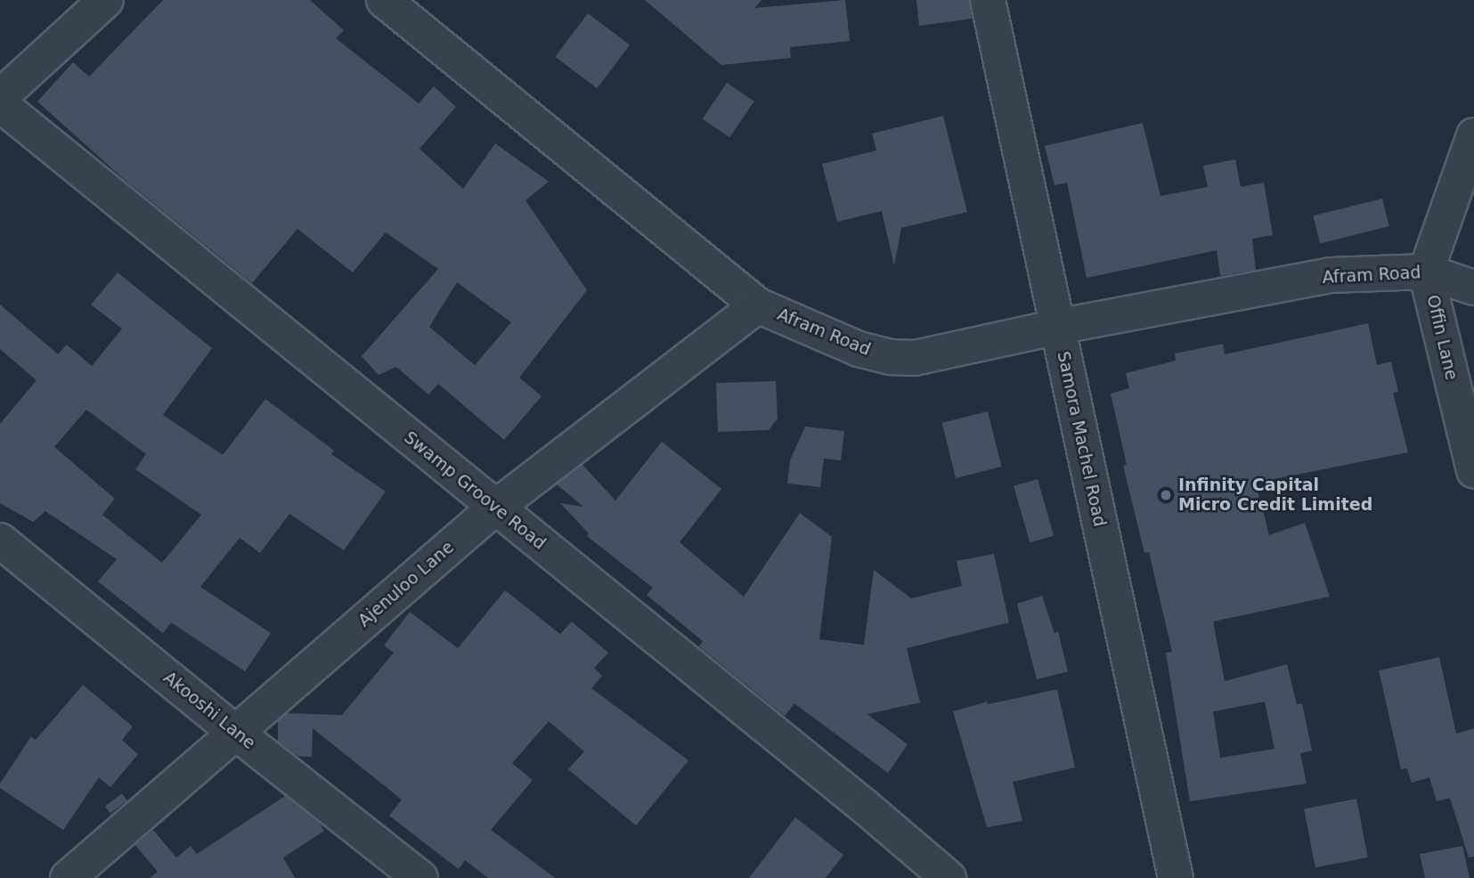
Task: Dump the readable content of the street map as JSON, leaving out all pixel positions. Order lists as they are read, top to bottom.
{
  "streets": {
    "street": [
      "Afram Road",
      "Offin Lane",
      "Samora Machel Road",
      "Swamp Groove Road",
      "Ajenuloo Lane",
      "Akooshi Lane"
    ]
  },
  "crossings": [
    ["Afram Road", "Offin Lane"],
    ["Afram Road", "Samora Machel Road"],
    ["Afram Road", "Ajenuloo Lane"],
    ["Swamp Groove Road", "Ajenuloo Lane"],
    ["Ajenuloo Lane", "Akooshi Lane"]
  ],
  "places": ["Infinity Capital Micro Credit Limited"]
}
